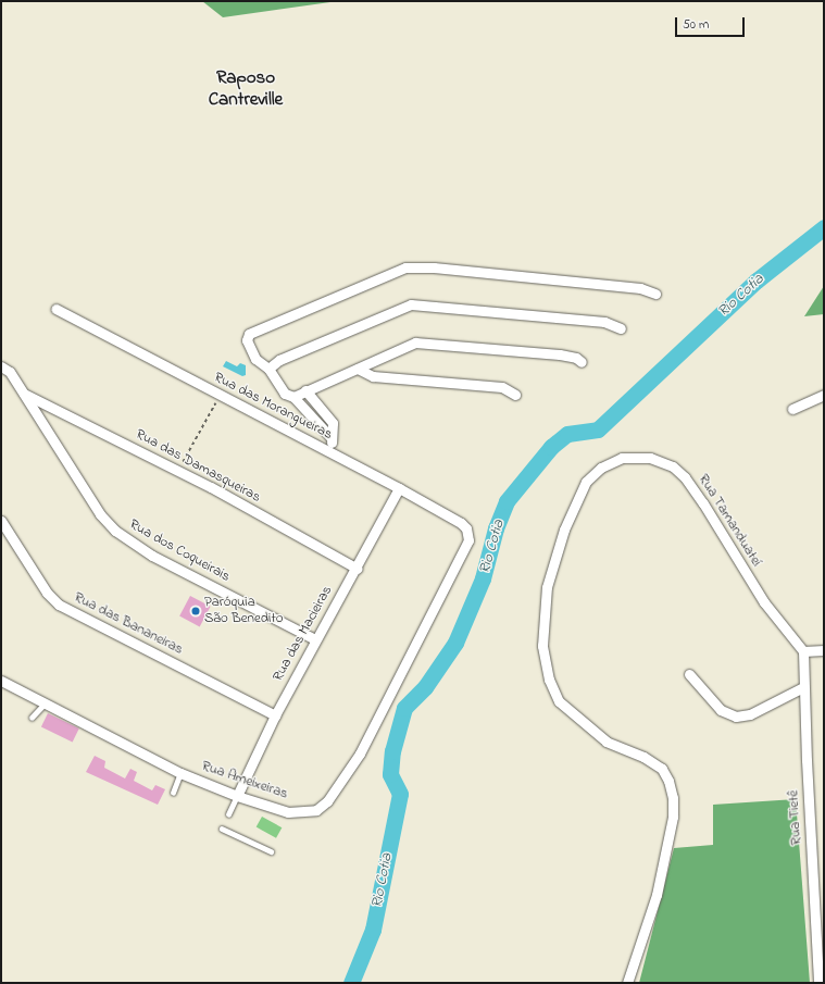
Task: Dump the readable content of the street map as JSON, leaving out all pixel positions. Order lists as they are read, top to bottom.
{
  "streets": {
    "street": [
      "Rua das Morangueiras",
      "Rua das Damasqueiras",
      "Rua Tamanduateí",
      "Rua dos Coqueirais",
      "Rua das Bananeiras",
      "Rua das Macieiras",
      "Rua Ameixeiras",
      "Rua Tietê"
    ]
  },
  "crossings": [
    ["Rua das Morangueiras", "Rua das Macieiras"],
    ["Rua das Morangueiras", "Rua Ameixeiras"],
    ["Rua das Damasqueiras", "Rua dos Coqueirais"],
    ["Rua das Damasqueiras", "Rua das Macieiras"],
    ["Rua Tamanduateí", "Rua Tietê"],
    ["Rua dos Coqueirais", "Rua das Macieiras"],
    ["Rua das Bananeiras", "Rua das Macieiras"],
    ["Rua das Macieiras", "Rua Ameixeiras"]
  ],
  "districts": ["Raposo Cantreville"],
  "water": ["Rio Cotia"],
  "places": ["Paróquia São Benedito"],
  "scale_bar": "50 m"
}
